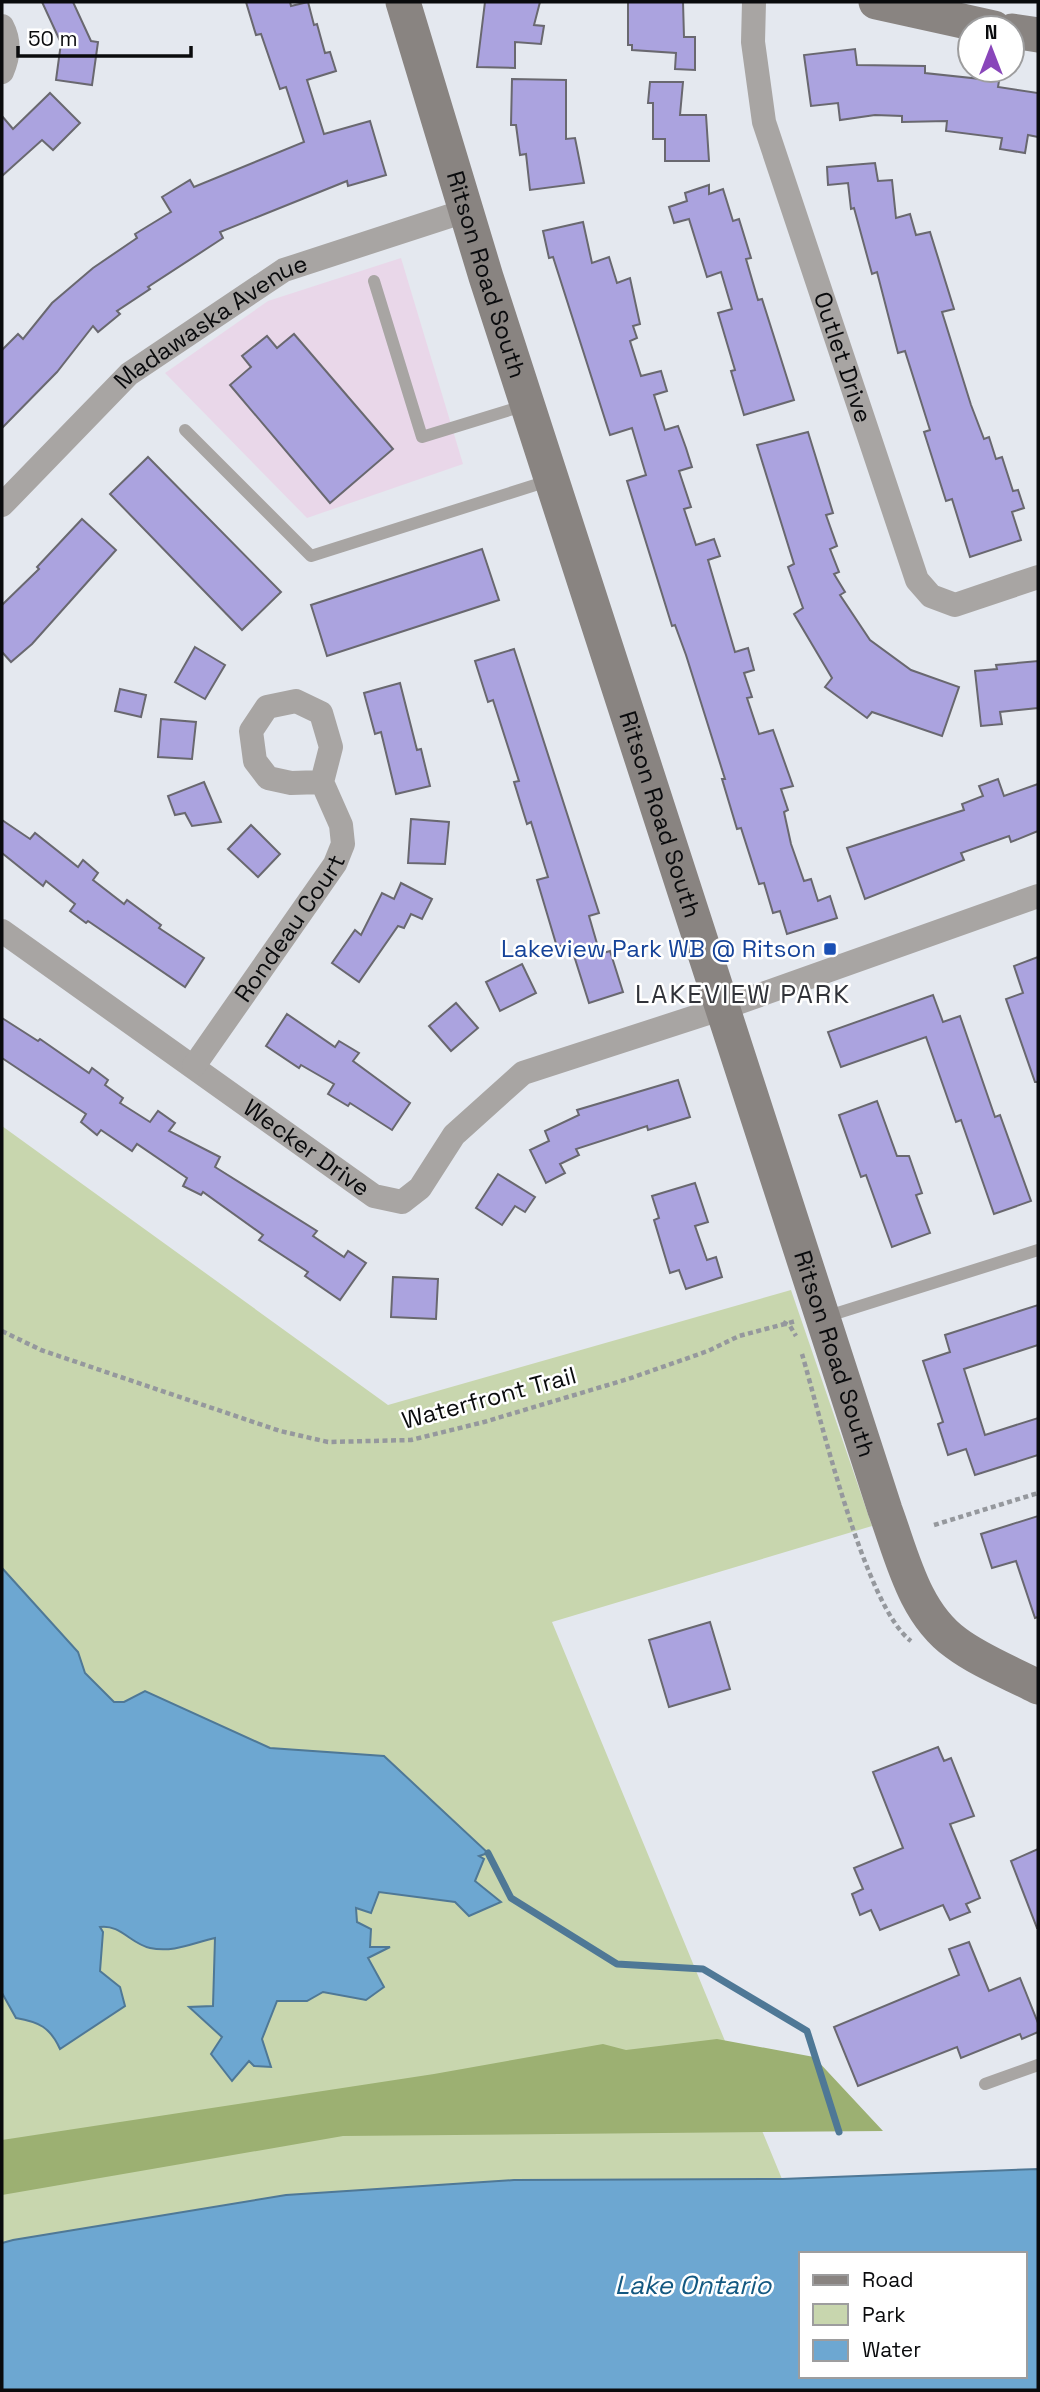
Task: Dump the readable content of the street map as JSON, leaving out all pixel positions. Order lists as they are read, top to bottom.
{
  "streets": {
    "street": [
      "Ritson Road South",
      "Madawaska Avenue",
      "Outlet Drive",
      "Rondeau Court",
      "Wecker Drive"
    ],
    "path": ["Waterfront Trail"]
  },
  "crossings": [
    ["Ritson Road South", "Madawaska Avenue"],
    ["Ritson Road South", "Wecker Drive"],
    ["Rondeau Court", "Wecker Drive"]
  ],
  "districts": ["LAKEVIEW PARK"],
  "water": ["Lake Ontario"],
  "places": {
    "transit": ["Lakeview Park WB @ Ritson"]
  },
  "legend": ["Road", "Park", "Water"],
  "scale_bar": "50 m",
  "north": "top"
}
